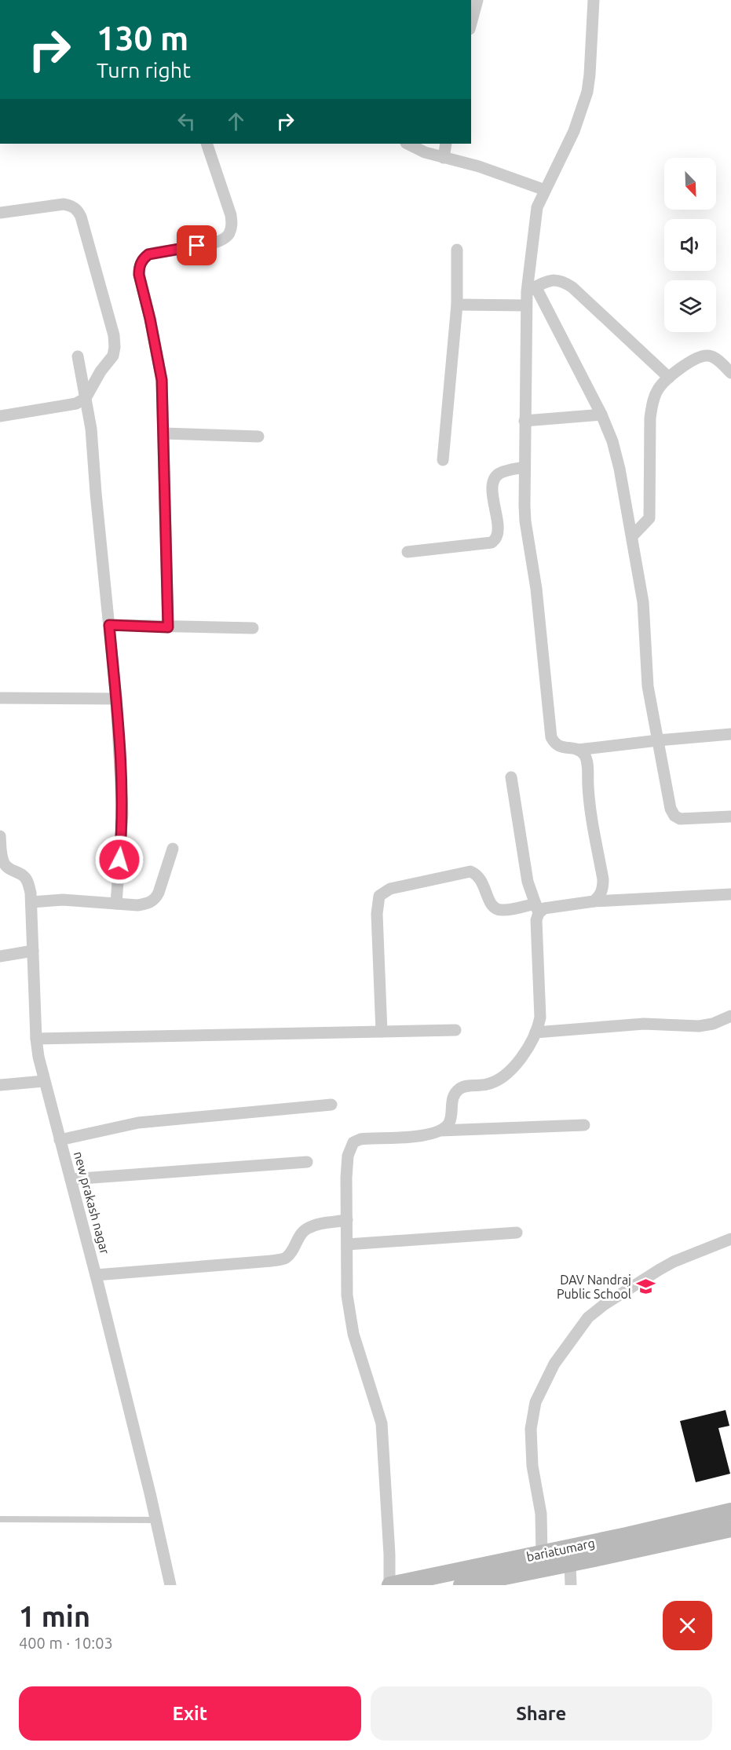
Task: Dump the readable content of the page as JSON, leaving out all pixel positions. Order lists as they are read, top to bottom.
{
  "streets": {
    "main road": ["bariatumarg"],
    "street": ["new prakash nagar"]
  },
  "places": {
    "school or university": ["DAV Nandraj Public School"]
  },
  "north": "bottom right",
  "page": {
    "turn": ["130 m", "Turn right"],
    "heading": ["1 min", "400 m · 10:03"],
    "buttons": ["Exit", "Share"]
  }
}
